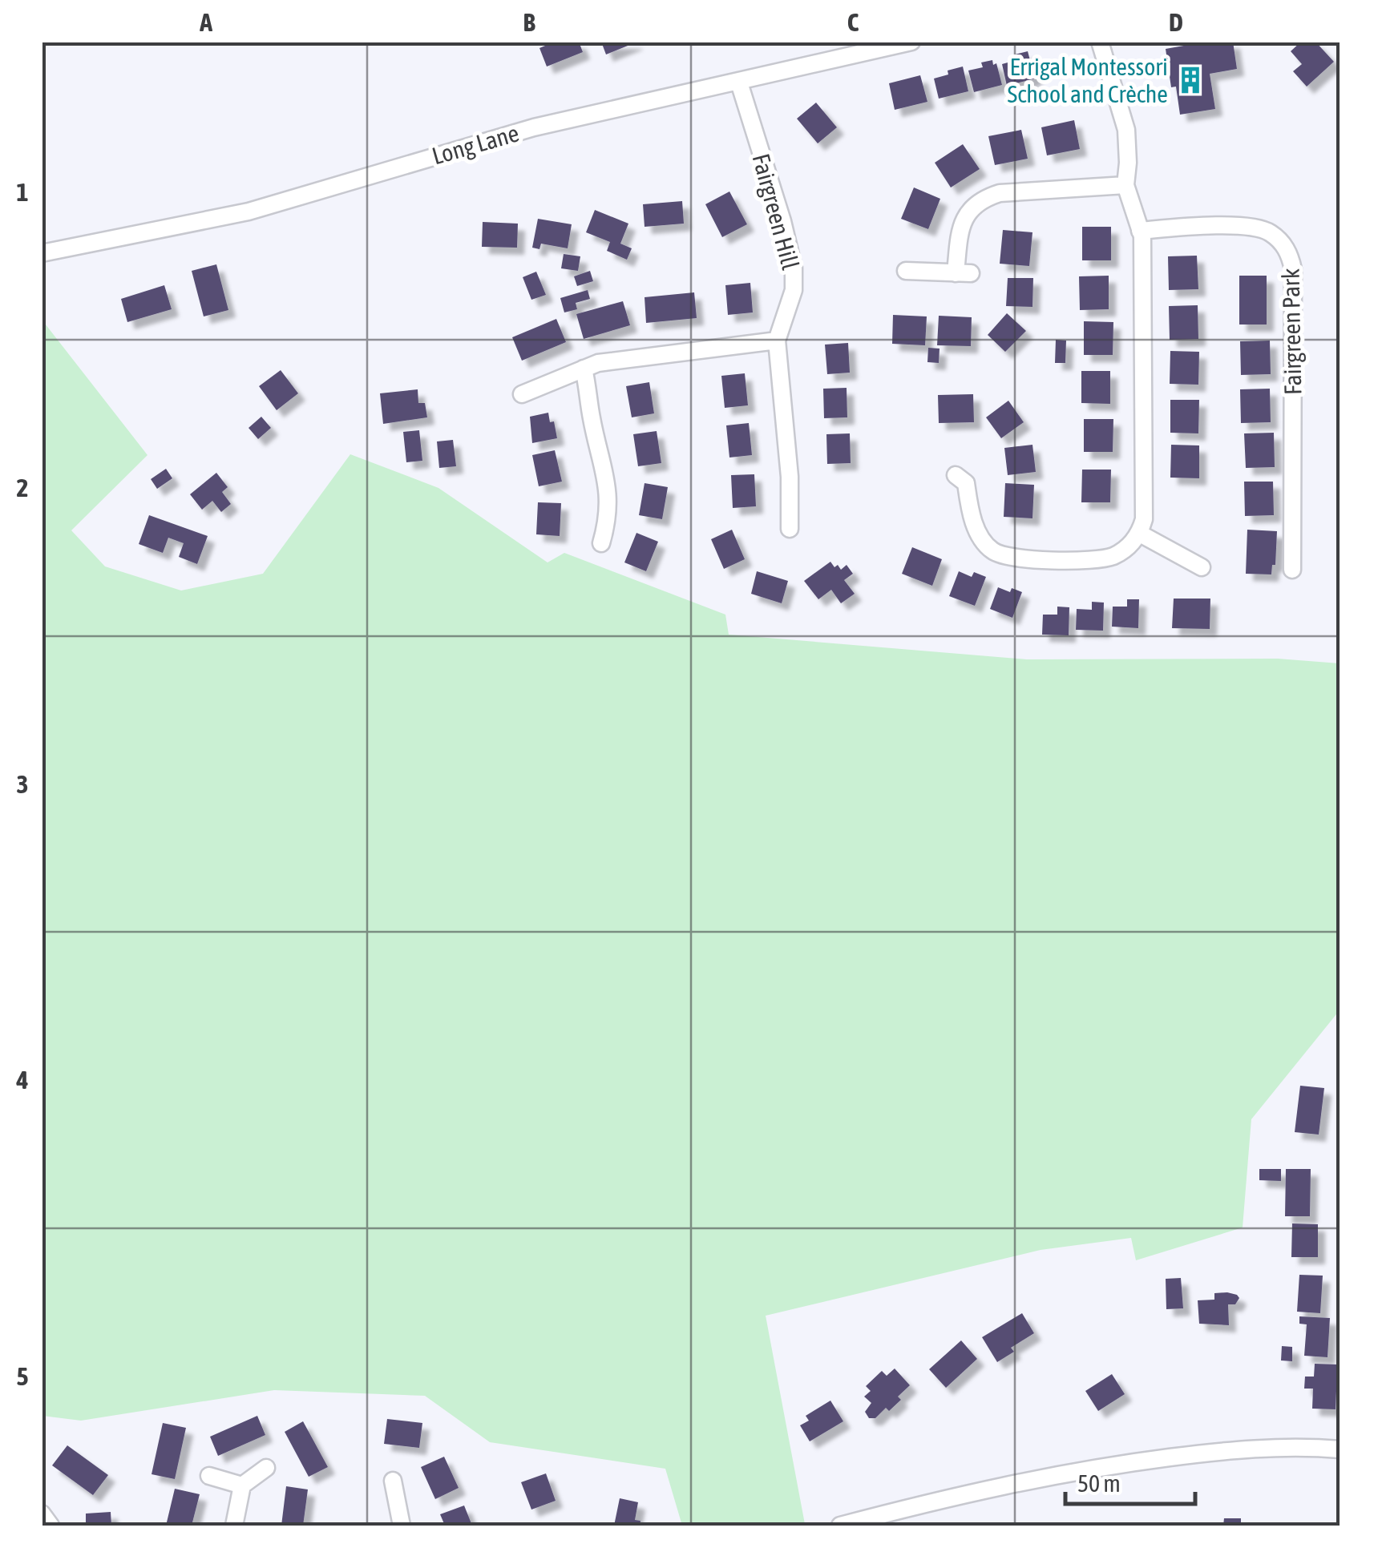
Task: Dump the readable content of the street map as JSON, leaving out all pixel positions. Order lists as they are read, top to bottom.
{
  "streets": {
    "street": ["Long Lane", "Fairgreen Hill", "Fairgreen Park"]
  },
  "crossings": [
    ["Long Lane", "Fairgreen Hill"]
  ],
  "places": {
    "building": ["Errigal Montessori School and Crèche"]
  },
  "scale_bar": "50 m",
  "grid": {
    "columns": [
      "A",
      "B",
      "C",
      "D"
    ],
    "rows": [
      "1",
      "2",
      "3",
      "4",
      "5"
    ]
  }
}
